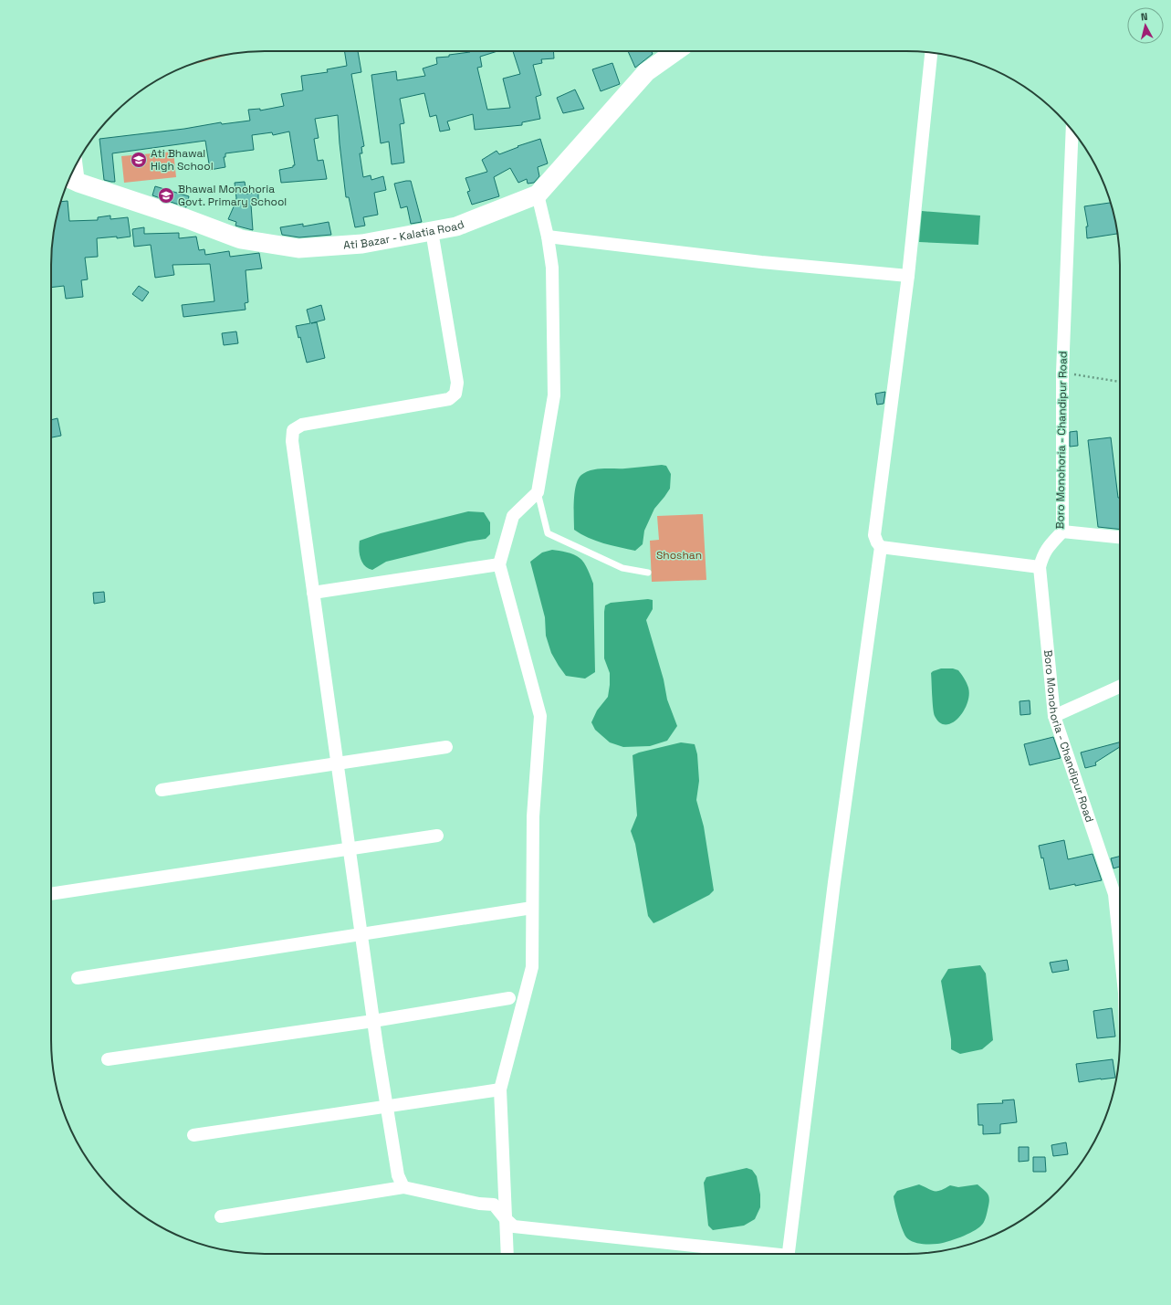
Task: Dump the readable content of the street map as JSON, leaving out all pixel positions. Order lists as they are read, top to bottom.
{
  "streets": {
    "main road": ["Ati Bazar - Kalatia Road"],
    "street": ["Boro Monohoria - Chandipur Road"]
  },
  "parks": ["Shoshan"],
  "places": {
    "school or university": ["Ati Bhawal High School", "Bhawal Monohoria Govt. Primary School"]
  },
  "north": "top"
}
